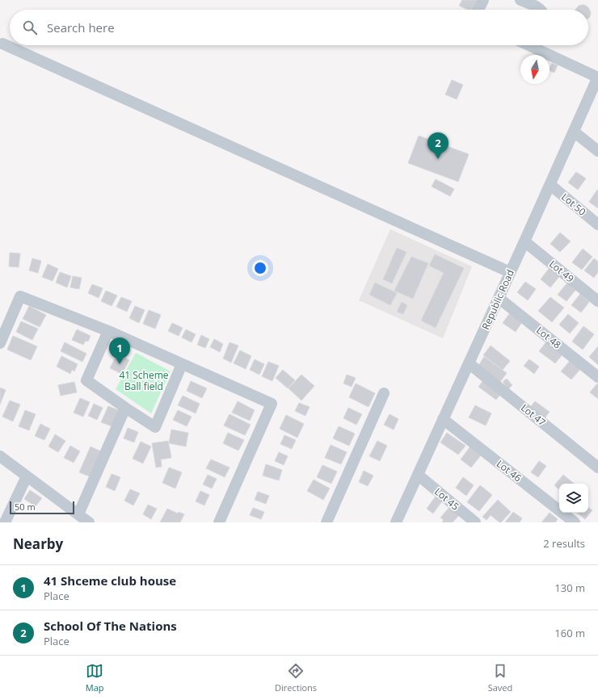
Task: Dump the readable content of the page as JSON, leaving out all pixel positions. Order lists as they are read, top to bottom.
{
  "streets": {
    "street": [
      "Lot 50",
      "Lot 49",
      "Republic Road",
      "Lot 48",
      "Lot 47",
      "Lot 46",
      "Lot 45"
    ]
  },
  "crossings": [
    ["Lot 50", "Republic Road"],
    ["Lot 49", "Republic Road"],
    ["Republic Road", "Lot 48"],
    ["Republic Road", "Lot 47"],
    ["Republic Road", "Lot 46"],
    ["Republic Road", "Lot 45"]
  ],
  "parks": ["41 Scheme Ball field"],
  "scale_bar": "50 m",
  "north": "bottom",
  "page": {
    "search": "Search here",
    "pins": ["2", "1"],
    "scale": "50 m",
    "heading": ["Nearby", "2 results"],
    "list": [
      {
        "mark": "1",
        "name": "41 Shceme club house",
        "note": "Place",
        "value": "130 m"
      },
      {
        "mark": "2",
        "name": "School Of The Nations",
        "note": "Place",
        "value": "160 m"
      }
    ],
    "nav": ["Map", "Directions", "Saved"]
  }
}
